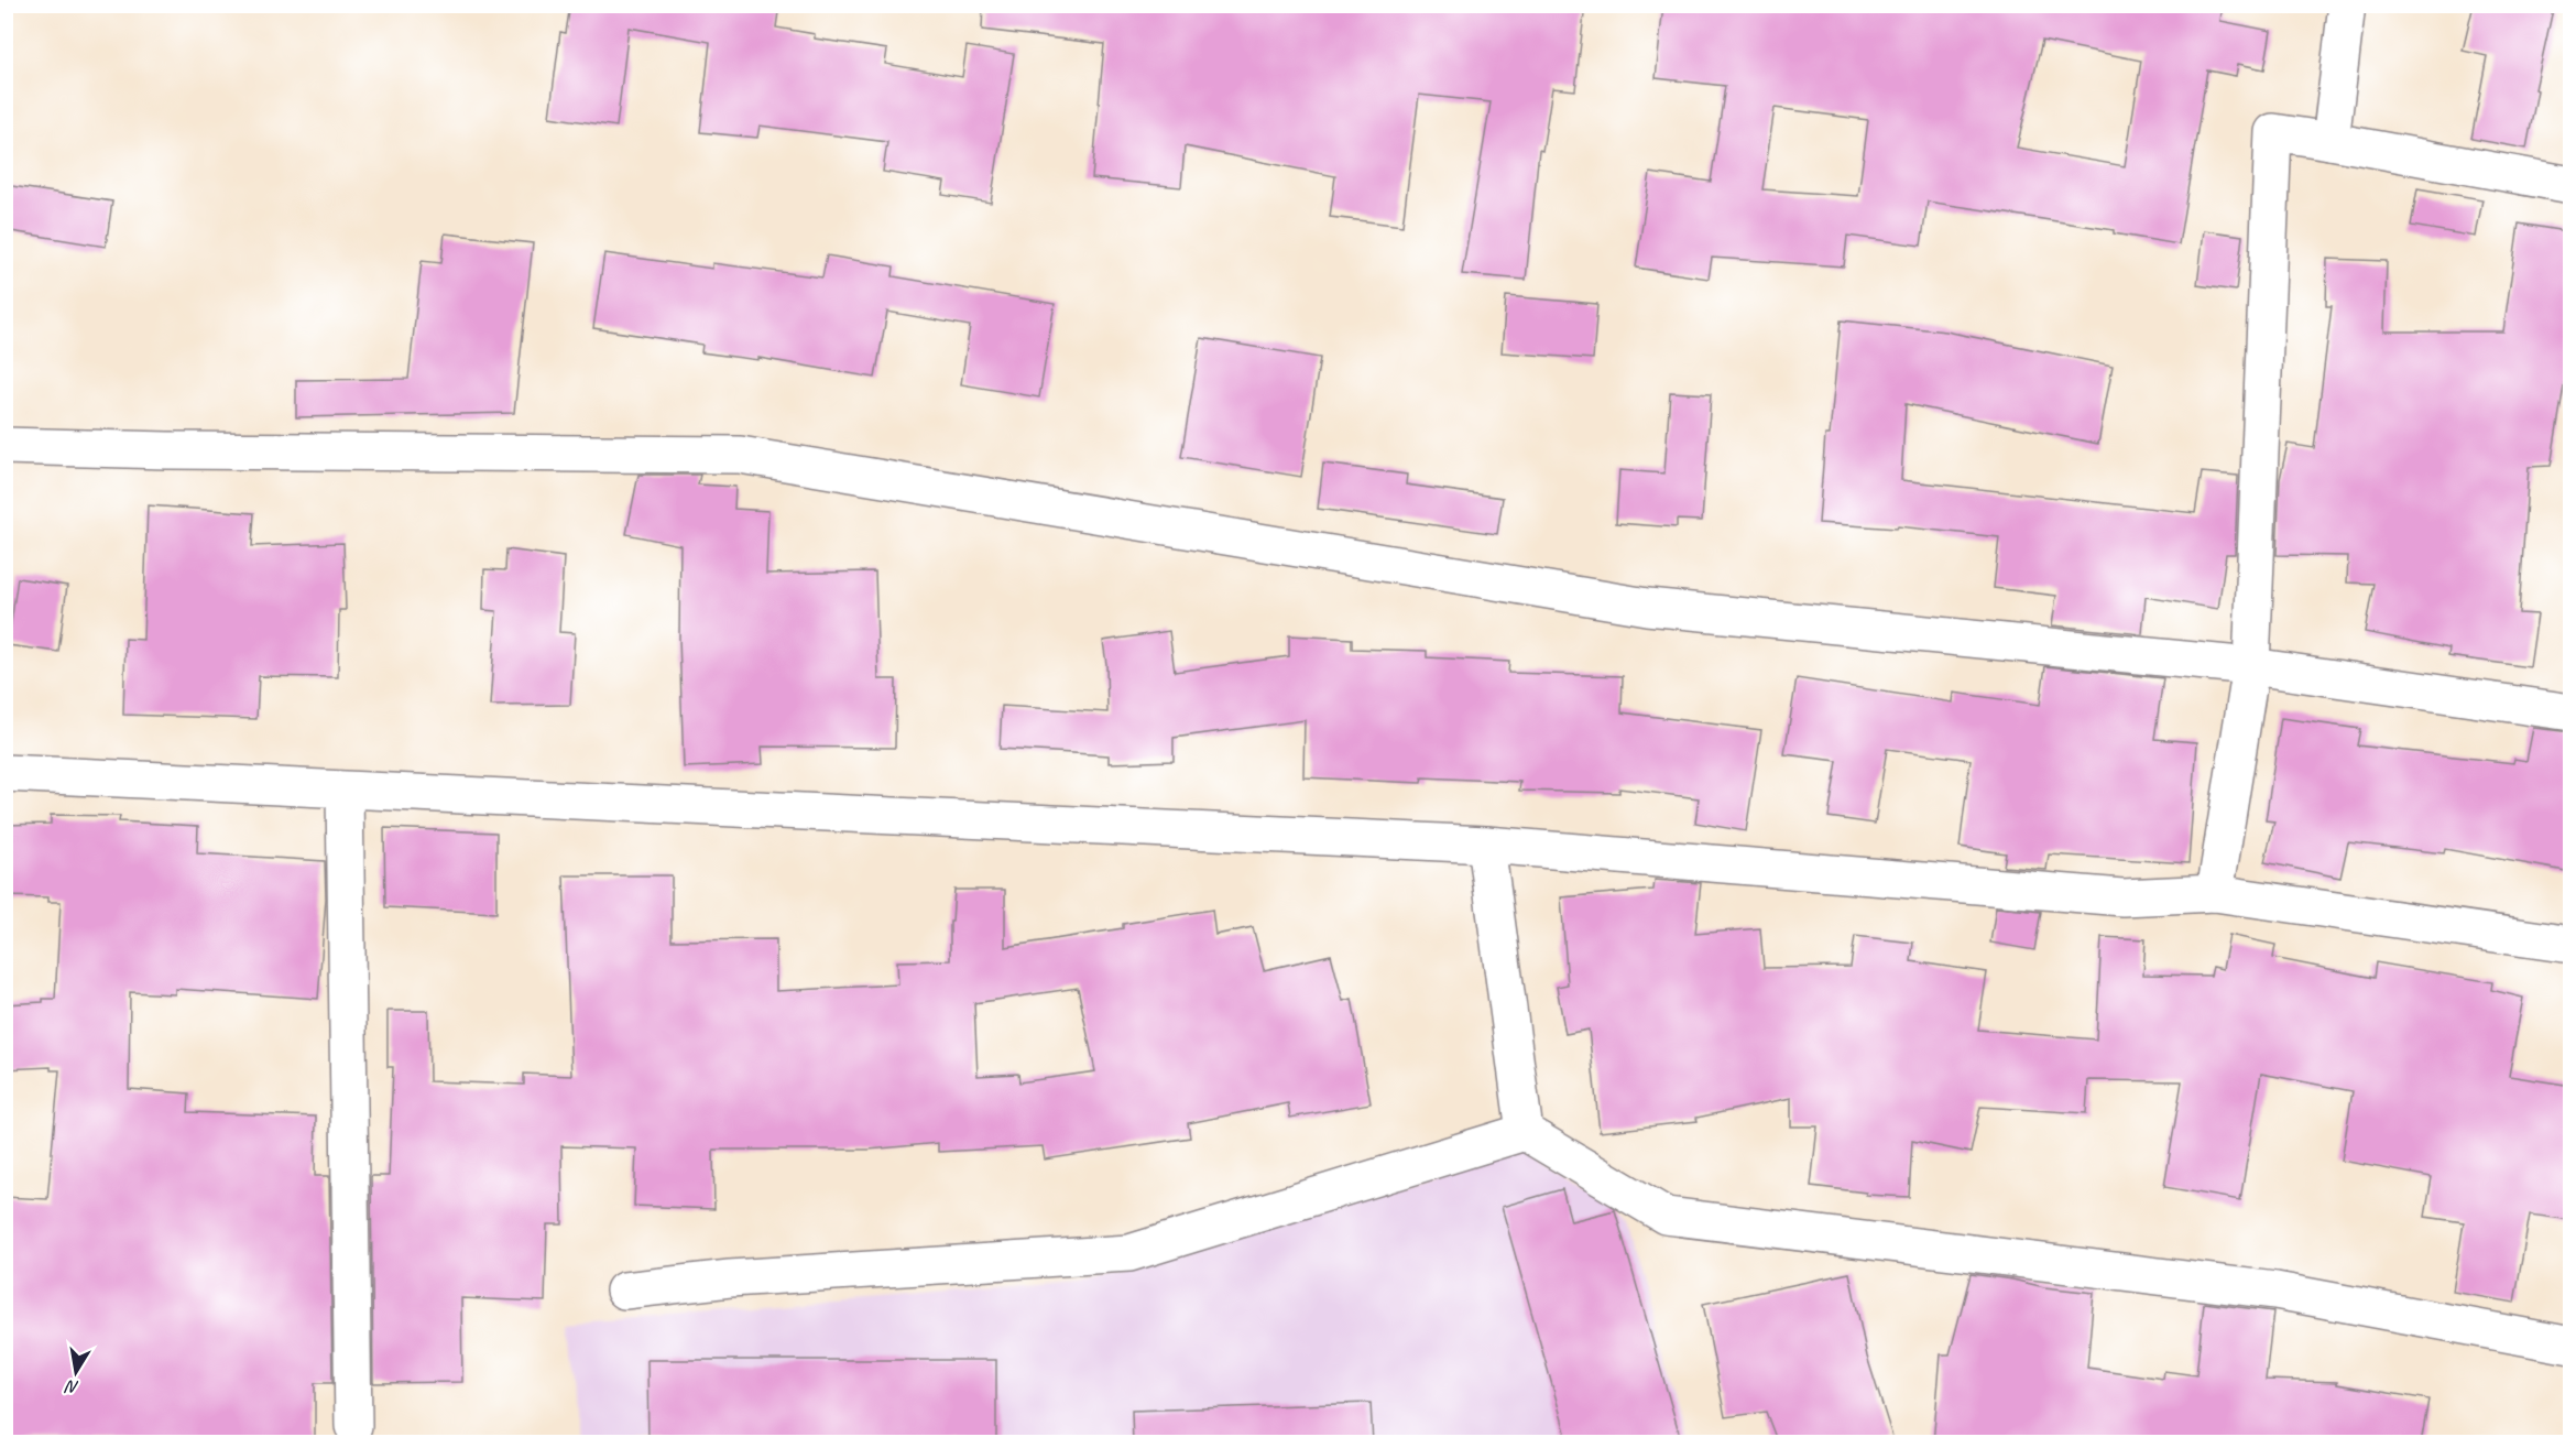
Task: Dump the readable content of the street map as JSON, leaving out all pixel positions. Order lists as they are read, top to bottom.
{
  "north": "bottom"
}
